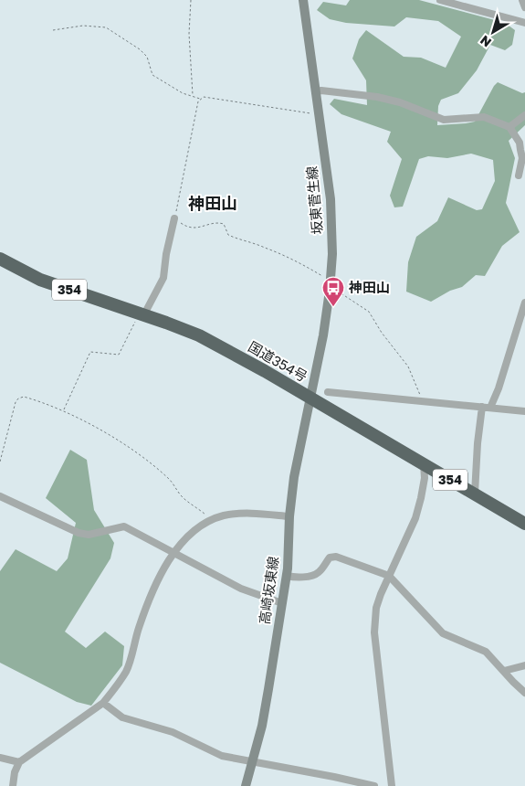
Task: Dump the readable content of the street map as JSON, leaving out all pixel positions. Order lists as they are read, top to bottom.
{
  "streets": {
    "highway": ["354", "国道354号"],
    "main road": ["坂東菅生線", "高崎坂東線"]
  },
  "crossings": [
    ["坂東菅生線", "国道354号"],
    ["坂東菅生線", "高崎坂東線"],
    ["国道354号", "高崎坂東線"]
  ],
  "districts": ["神田山"],
  "places": {
    "bus stop": ["神田山"]
  },
  "north": "bottom left"
}
